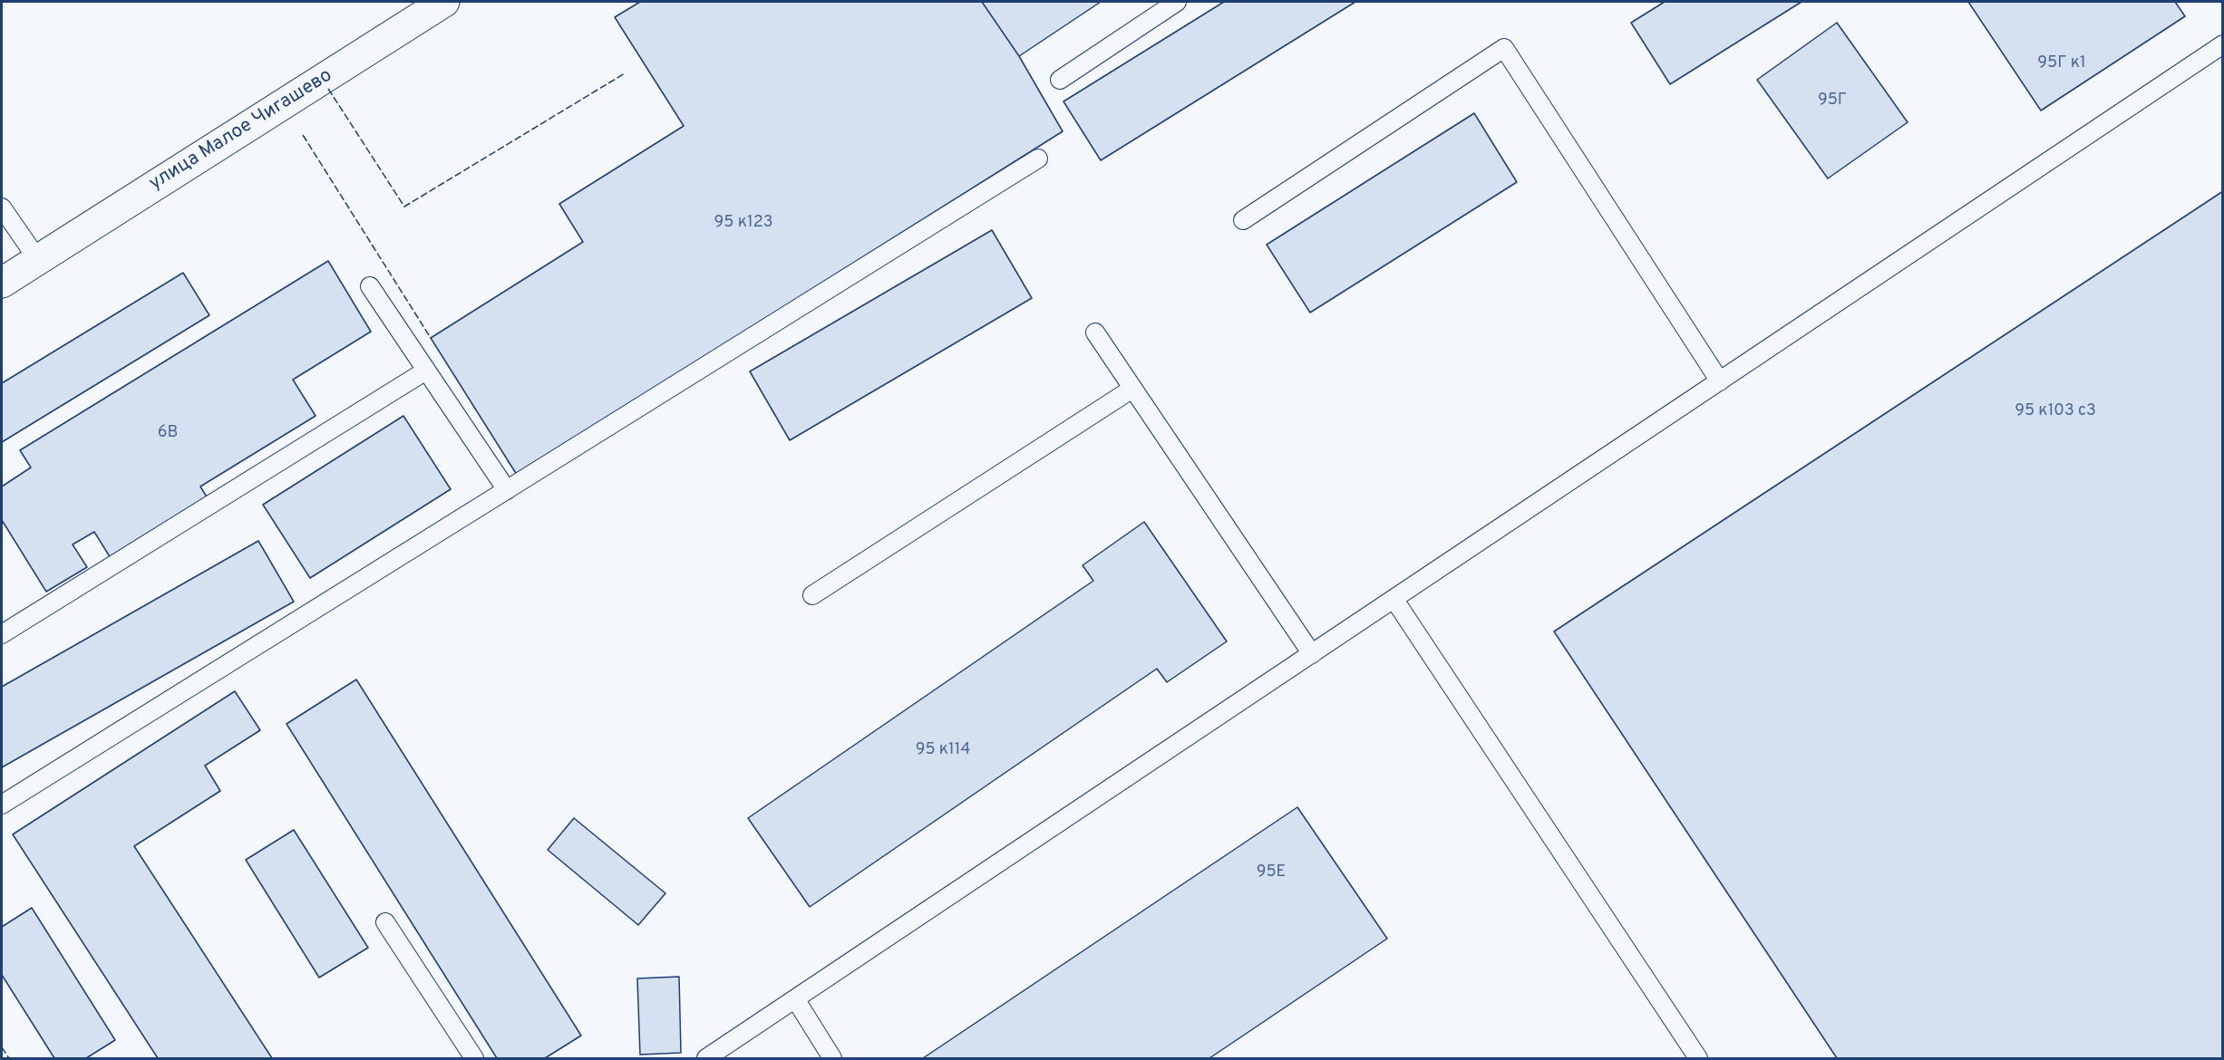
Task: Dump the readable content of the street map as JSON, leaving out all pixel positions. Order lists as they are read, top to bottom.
{
  "streets": {
    "street": ["улица Малое Чигашево"]
  },
  "house_numbers": [
    "95Г к1",
    "95Г",
    "95 к123",
    "95 к103 с3",
    "6В",
    "95 к114",
    "95Е"
  ]
}
